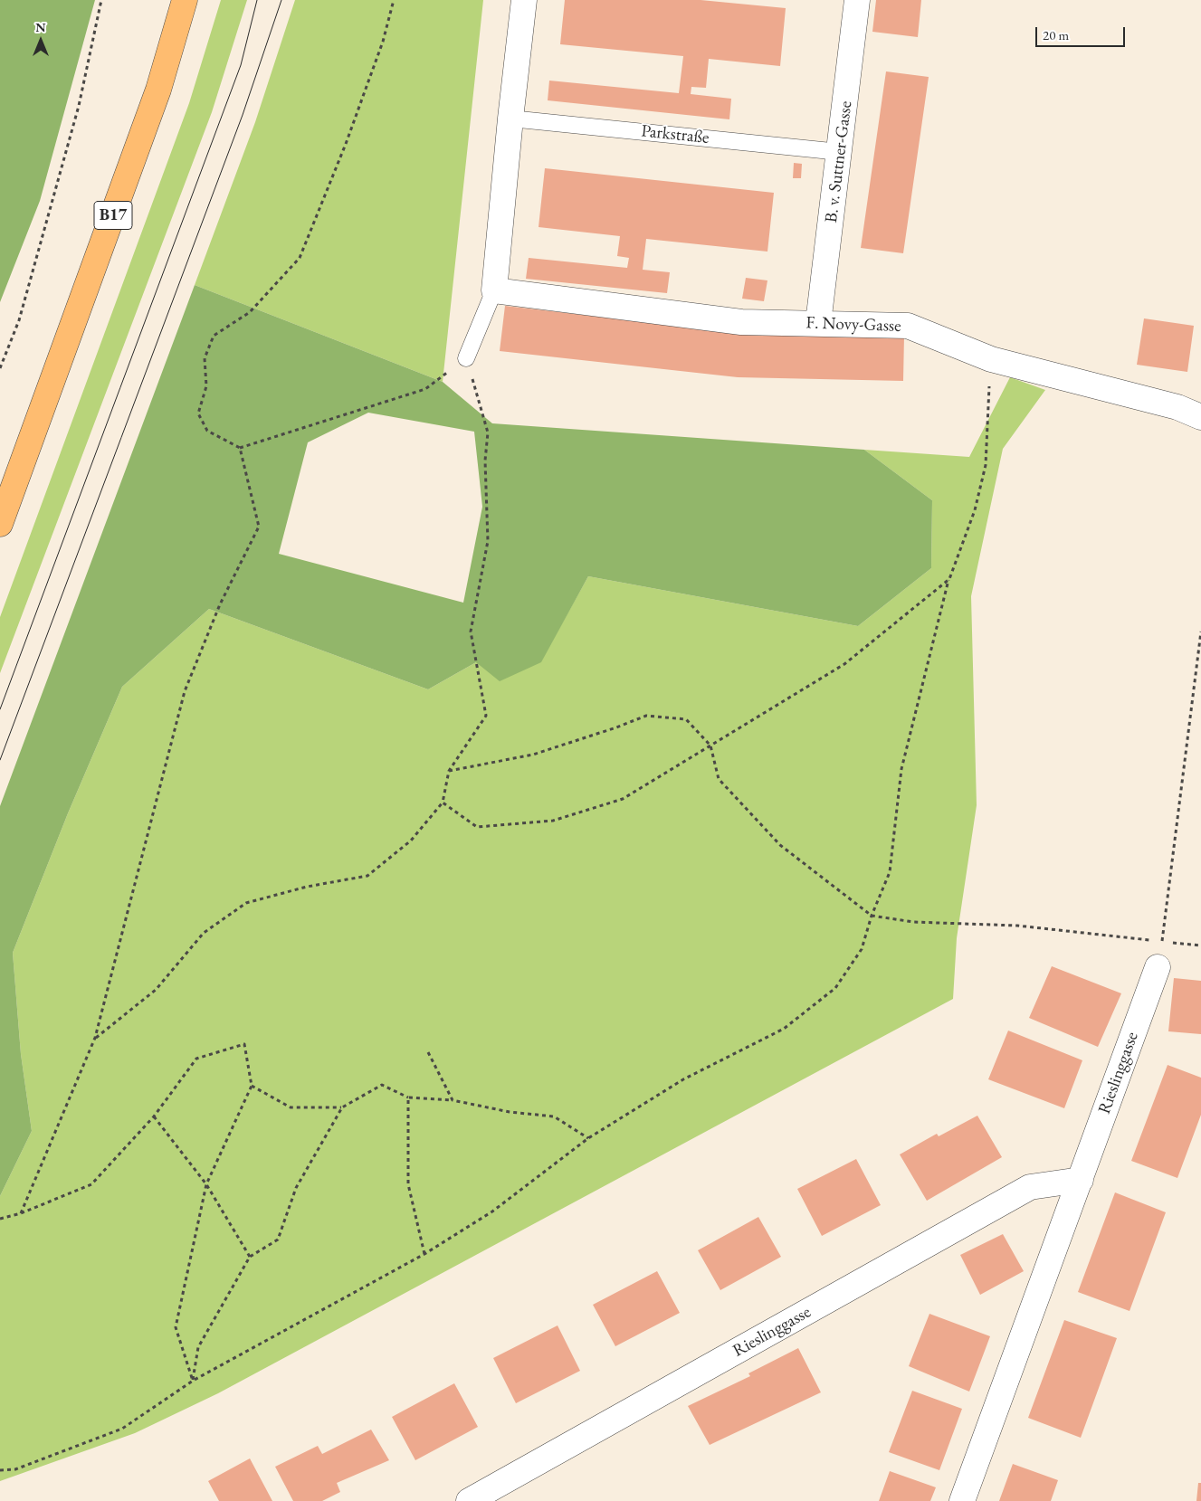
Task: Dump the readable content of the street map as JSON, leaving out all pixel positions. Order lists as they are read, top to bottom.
{
  "streets": {
    "main road": ["B17"],
    "street": ["B. v. Suttner-Gasse", "F. Novy-Gasse", "Rieslinggasse"],
    "lane": ["Parkstraße"]
  },
  "crossings": [
    ["Parkstraße", "B. v. Suttner-Gasse"],
    ["B. v. Suttner-Gasse", "F. Novy-Gasse"]
  ],
  "scale_bar": "20 m",
  "north": "top"
}
